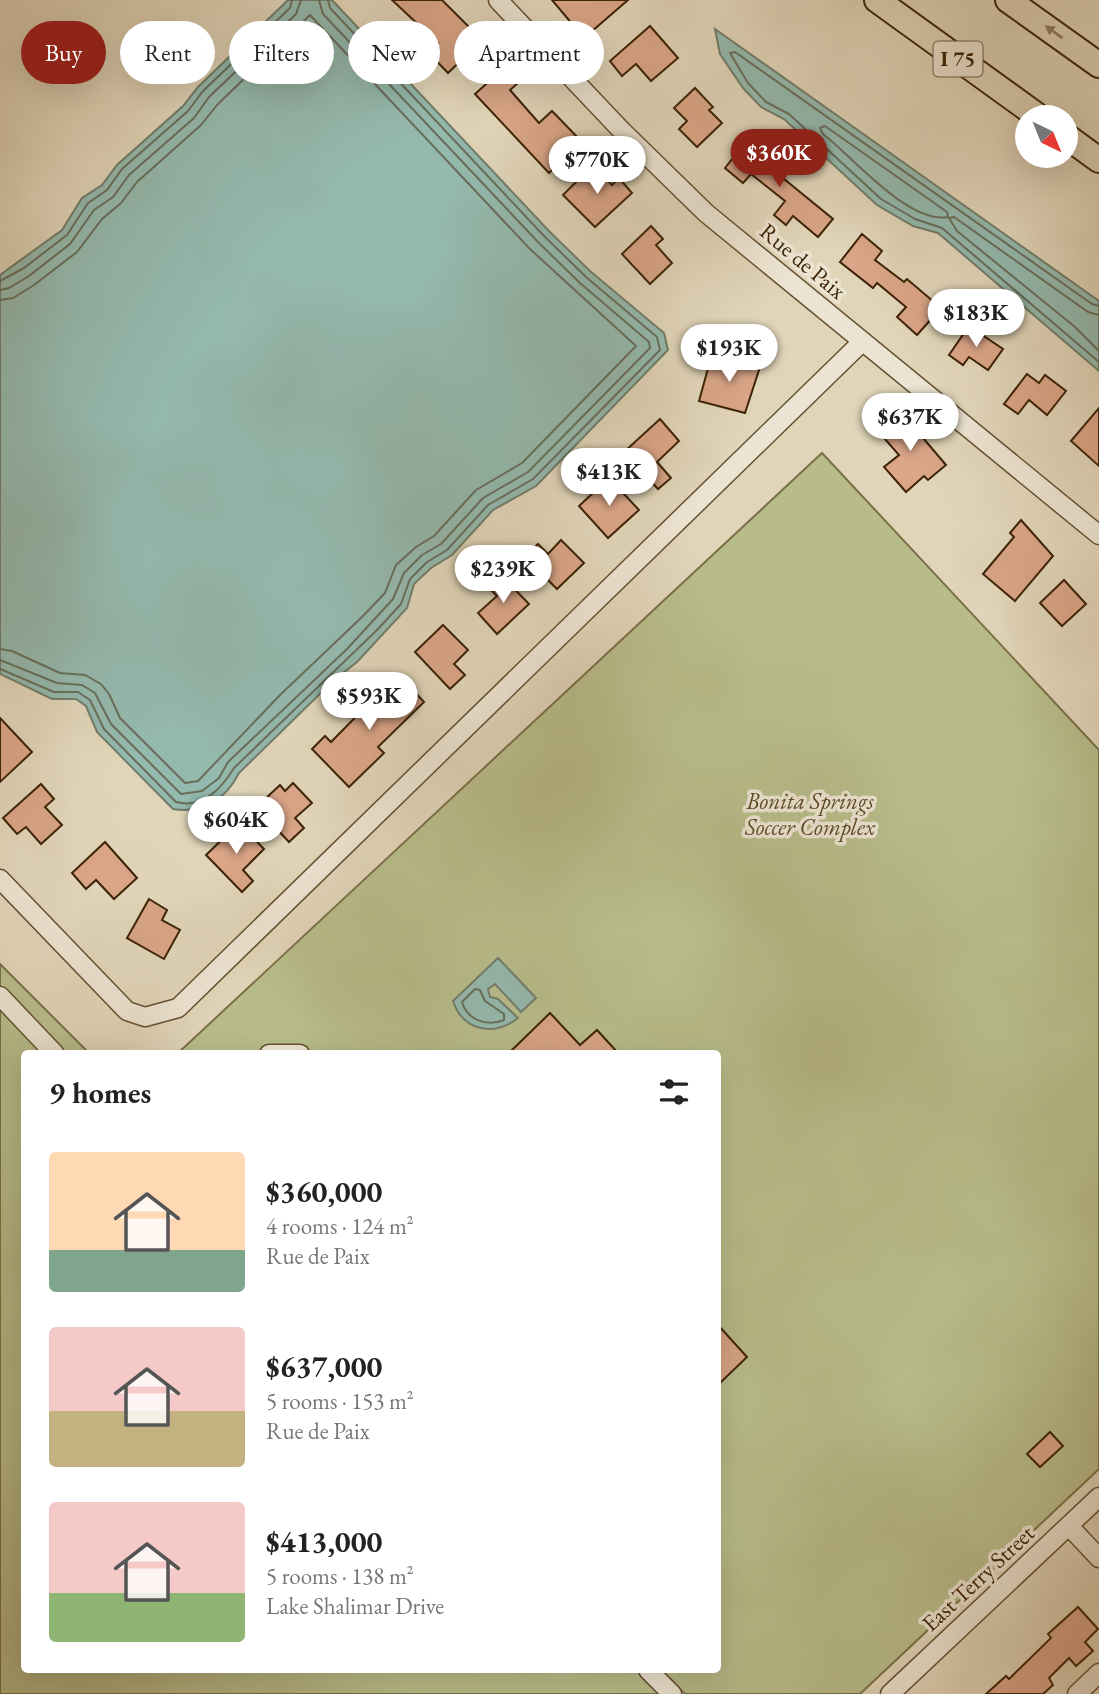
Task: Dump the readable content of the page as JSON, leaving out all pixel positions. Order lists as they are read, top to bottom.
{
  "streets": {
    "highway": ["I 75"],
    "street": ["Rue de Paix", "East Terry Street"]
  },
  "parks": ["Bonita Springs Soccer Complex"],
  "north": "bottom right",
  "page": {
    "chip": [
      "Buy",
      "Rent",
      "Filters",
      "New",
      "Apartment"
    ],
    "price": [
      "$360K",
      "$770K",
      "$183K",
      "$193K",
      "$637K",
      "$413K",
      "$239K",
      "$593K",
      "$604K"
    ],
    "heading": "9 homes",
    "list": [
      {
        "name": "$360,000",
        "note": "4 rooms · 124 m² · Rue de Paix"
      },
      {
        "name": "$637,000",
        "note": "5 rooms · 153 m² · Rue de Paix"
      },
      {
        "name": "$413,000",
        "note": "5 rooms · 138 m² · Lake Shalimar Drive"
      }
    ]
  }
}
